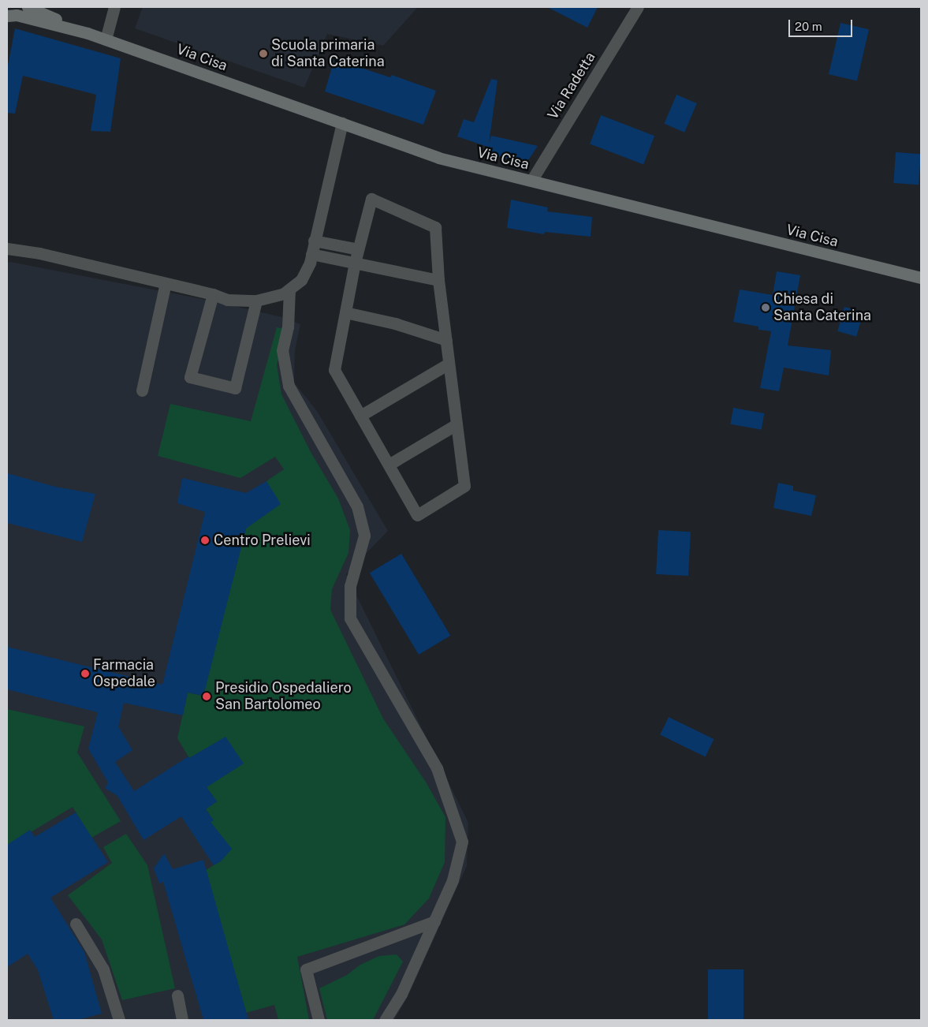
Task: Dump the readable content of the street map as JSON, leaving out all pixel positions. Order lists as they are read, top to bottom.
{
  "streets": {
    "street": ["Via Cisa", "Via Radetta"]
  },
  "crossings": [
    ["Via Cisa", "Via Radetta"]
  ],
  "places": [
    "Scuola primaria di Santa Caterina",
    "Chiesa di Santa Caterina",
    "Centro Prelievi",
    "Farmacia Ospedale",
    "Presidio Ospedaliero San Bartolomeo"
  ],
  "scale_bar": "20 m"
}
